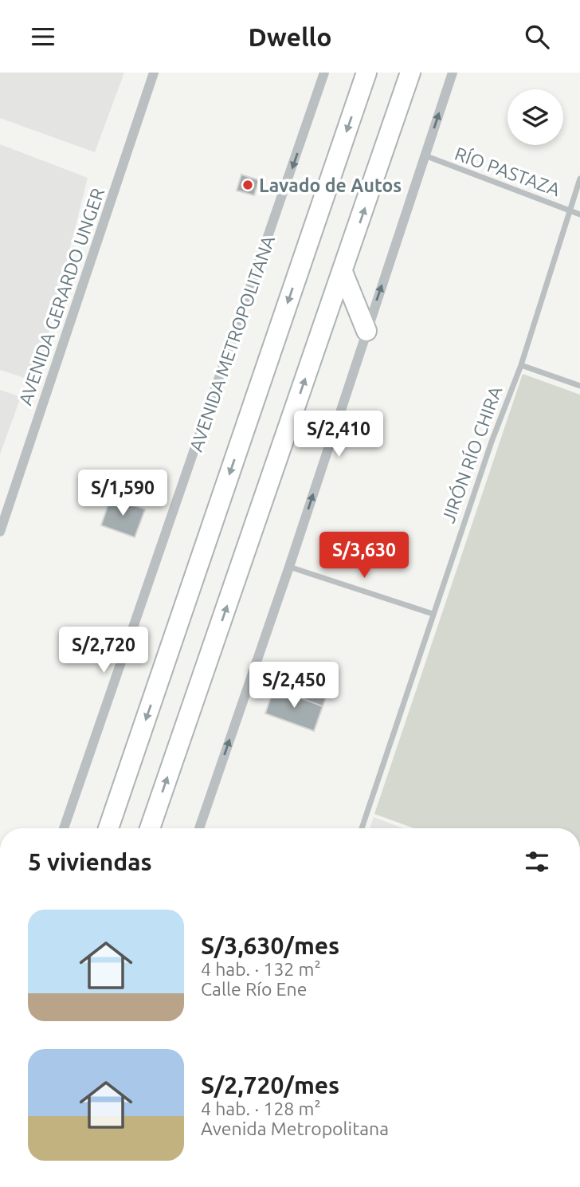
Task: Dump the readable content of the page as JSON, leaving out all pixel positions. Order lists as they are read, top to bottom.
{
  "streets": {
    "street": [
      "RÍO PASTAZA",
      "AVENIDA GERARDO UNGER",
      "AVENIDA METROPOLITANA",
      "JIRÓN RÍO CHIRA"
    ]
  },
  "crossings": [
    ["RÍO PASTAZA", "JIRÓN RÍO CHIRA"]
  ],
  "one_way": ["AVENIDA METROPOLITANA"],
  "places": ["Lavado de Autos"],
  "page": {
    "header": "Dwello",
    "price": [
      "S/2,410",
      "S/1,590",
      "S/3,630",
      "S/2,720",
      "S/2,450"
    ],
    "heading": "5 viviendas",
    "list": [
      {
        "name": "S/3,630/mes",
        "note": "4 hab. · 132 m² · Calle Río Ene"
      },
      {
        "name": "S/2,720/mes",
        "note": "4 hab. · 128 m² · Avenida Metropolitana"
      }
    ]
  }
}
